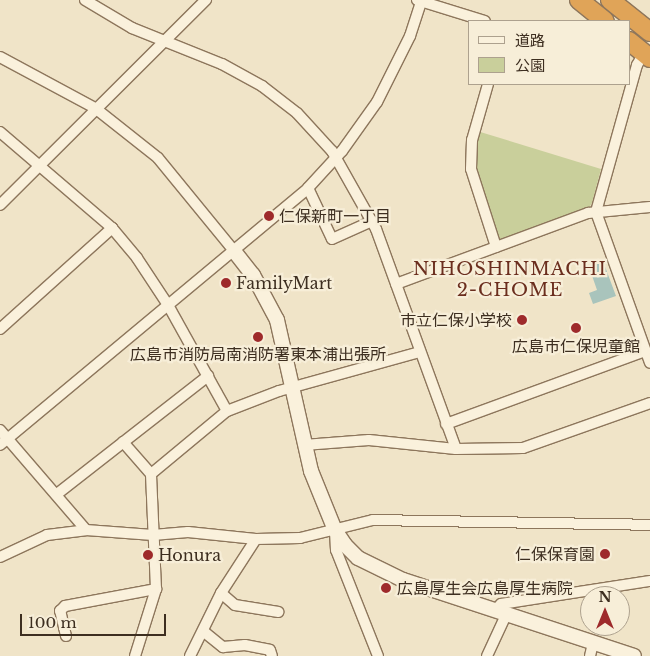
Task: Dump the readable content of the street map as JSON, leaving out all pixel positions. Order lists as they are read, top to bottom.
{
  "districts": ["NIHOSHINMACHI 2-CHOME"],
  "places": [
    "仁保新町一丁目",
    "FamilyMart",
    "市立仁保小学校",
    "広島市仁保児童館",
    "広島市消防局南消防署東本浦出張所",
    "仁保保育園",
    "Honura",
    "広島厚生会広島厚生病院"
  ],
  "legend": ["道路", "公園"],
  "scale_bar": "100 m",
  "north": "top"
}
